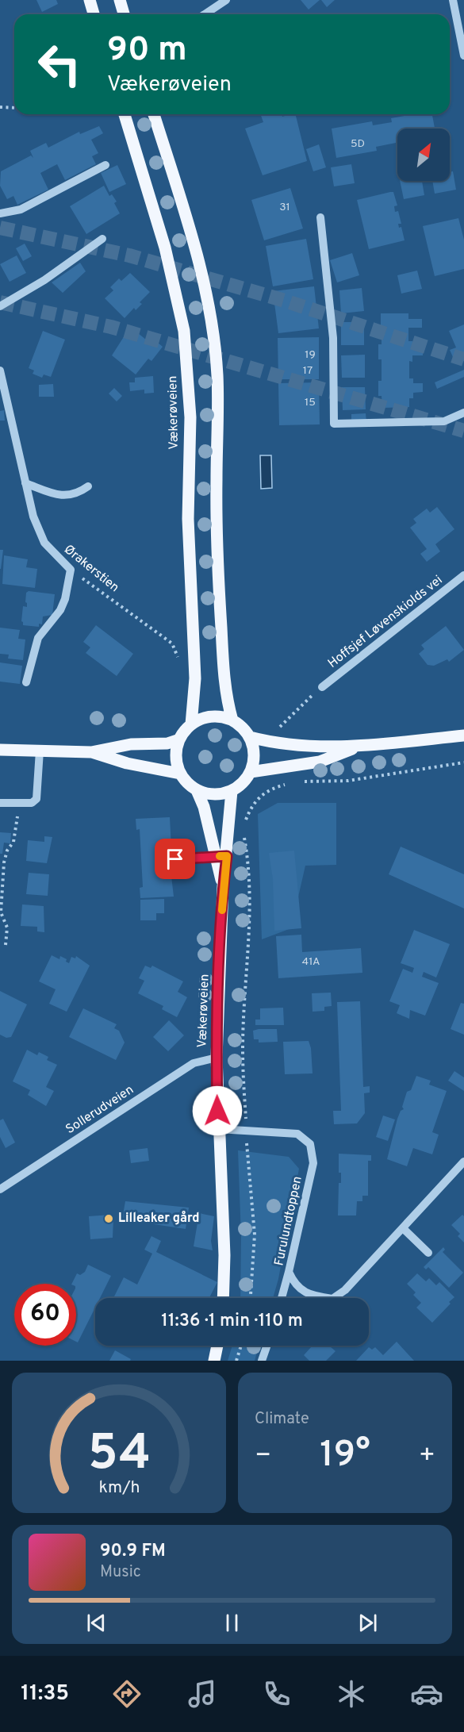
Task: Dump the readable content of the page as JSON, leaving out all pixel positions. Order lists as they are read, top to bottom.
{
  "streets": {
    "main road": ["Vækerøveien"],
    "street": [
      "Ørakerstien",
      "Hoffsjef Løvenskiolds vei",
      "Sollerudveien",
      "Furulundtoppen"
    ]
  },
  "crossings": [
    ["Vækerøveien", "Sollerudveien"],
    ["Vækerøveien", "Furulundtoppen"]
  ],
  "places": ["Lilleaker gård"],
  "house_numbers": [
    "5D",
    "31",
    "19",
    "17",
    "15",
    "41A"
  ],
  "north": "top right",
  "page": {
    "turn": ["90 m", "Vækerøveien"],
    "limit": "60",
    "trip": "11:36 · 1 min · 110 m",
    "tile": "Climate",
    "heat": ["−", "19°", "+"],
    "song": ["90.9 FM", "Music"],
    "tabs": "11:35",
    "gauge": ["54", "km/h"]
  }
}
